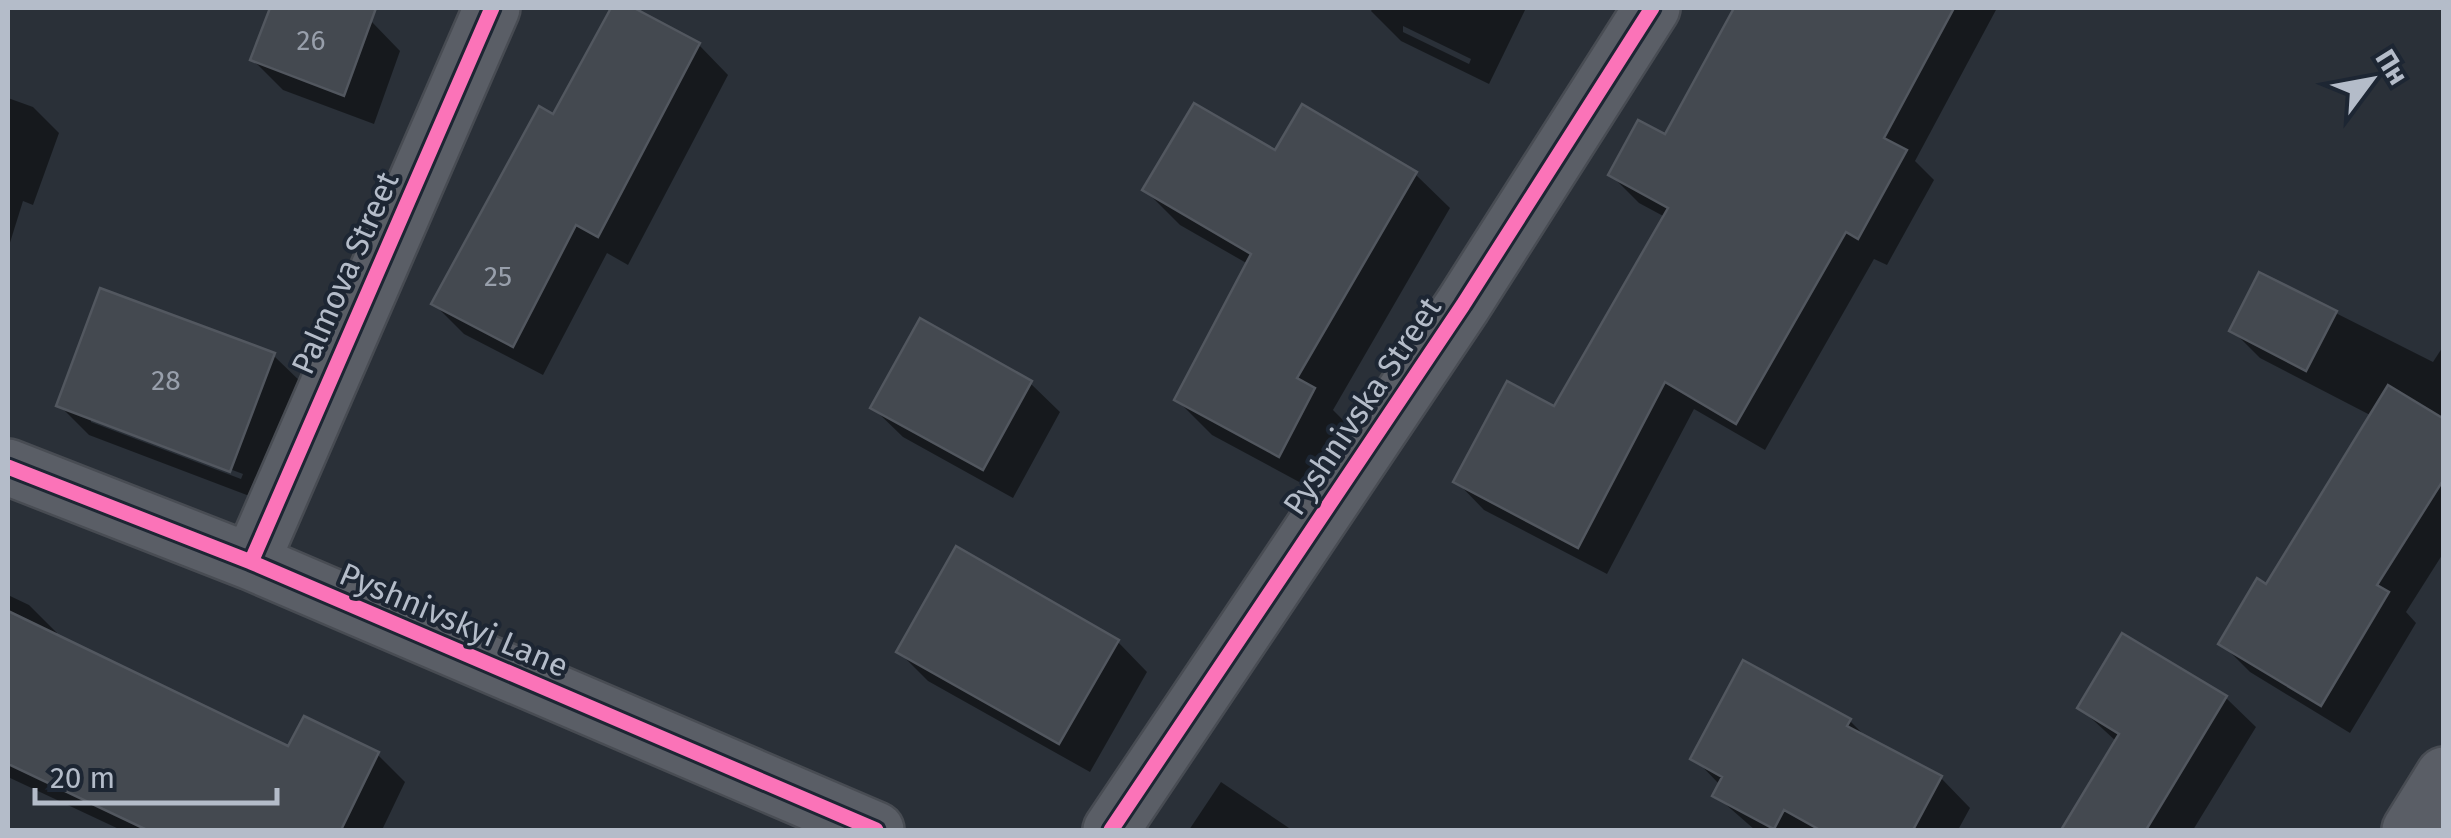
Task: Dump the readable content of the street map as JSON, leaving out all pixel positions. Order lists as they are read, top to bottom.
{
  "streets": {
    "street": ["Palmova Street", "Pyshnivska Street", "Pyshnivskyi Lane"]
  },
  "crossings": [
    ["Palmova Street", "Pyshnivskyi Lane"]
  ],
  "house_numbers": ["26", "25", "28"],
  "scale_bar": "20 m",
  "north": "top right"
}
